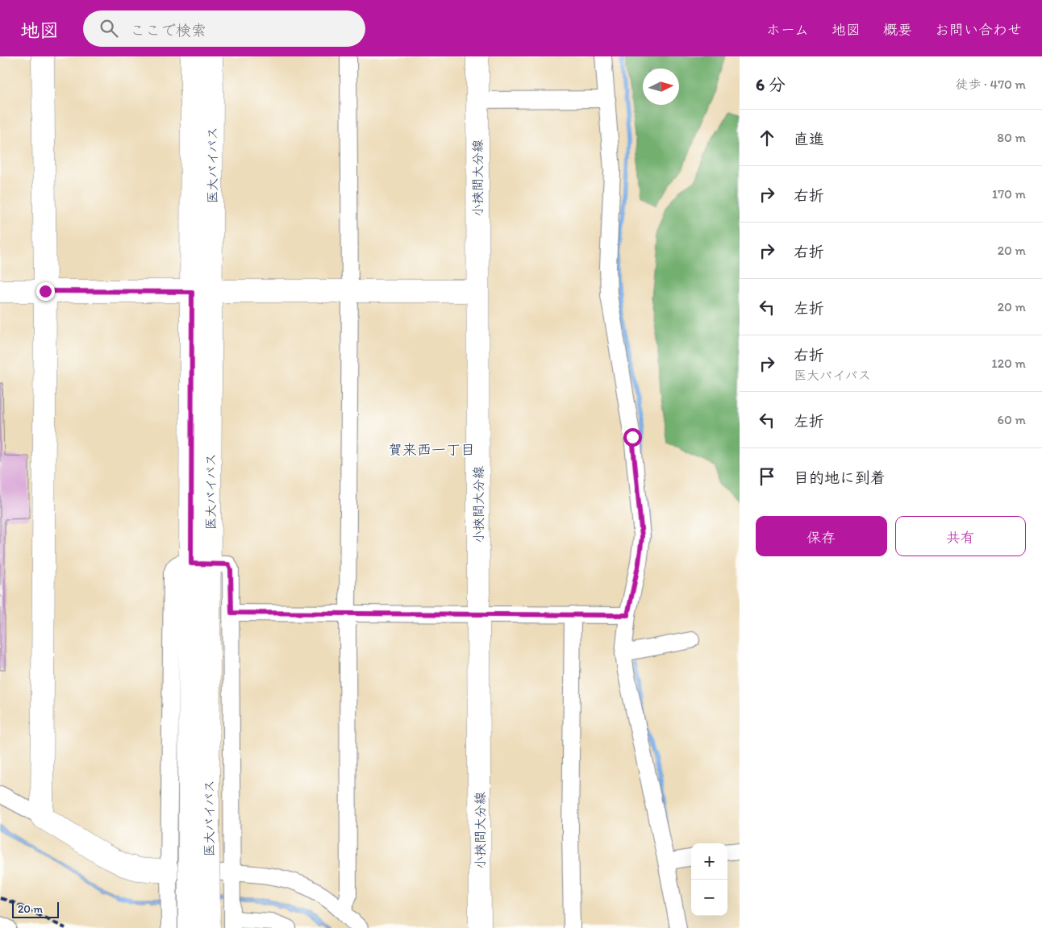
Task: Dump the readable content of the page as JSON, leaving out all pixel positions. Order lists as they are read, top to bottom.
{
  "streets": {
    "main road": ["医大バイパス", "小挾間大分線"]
  },
  "districts": ["賀来西一丁目"],
  "scale_bar": "20 m",
  "north": "right",
  "page": {
    "header": "地図",
    "search": "ここで検索",
    "nav": [
      "ホーム",
      "地図",
      "概要",
      "お問い合わせ"
    ],
    "heading": ["6 分", "徒歩 · 470 m"],
    "list": [
      ["直進", "80 m"],
      ["右折", "170 m"],
      ["右折", "20 m"],
      ["左折", "20 m"],
      ["右折", "医大バイパス", "120 m"],
      ["左折", "60 m"],
      "目的地に到着"
    ],
    "buttons": ["保存", "共有"],
    "map_buttons": ["+", "−"],
    "scale": "20 m"
  }
}
